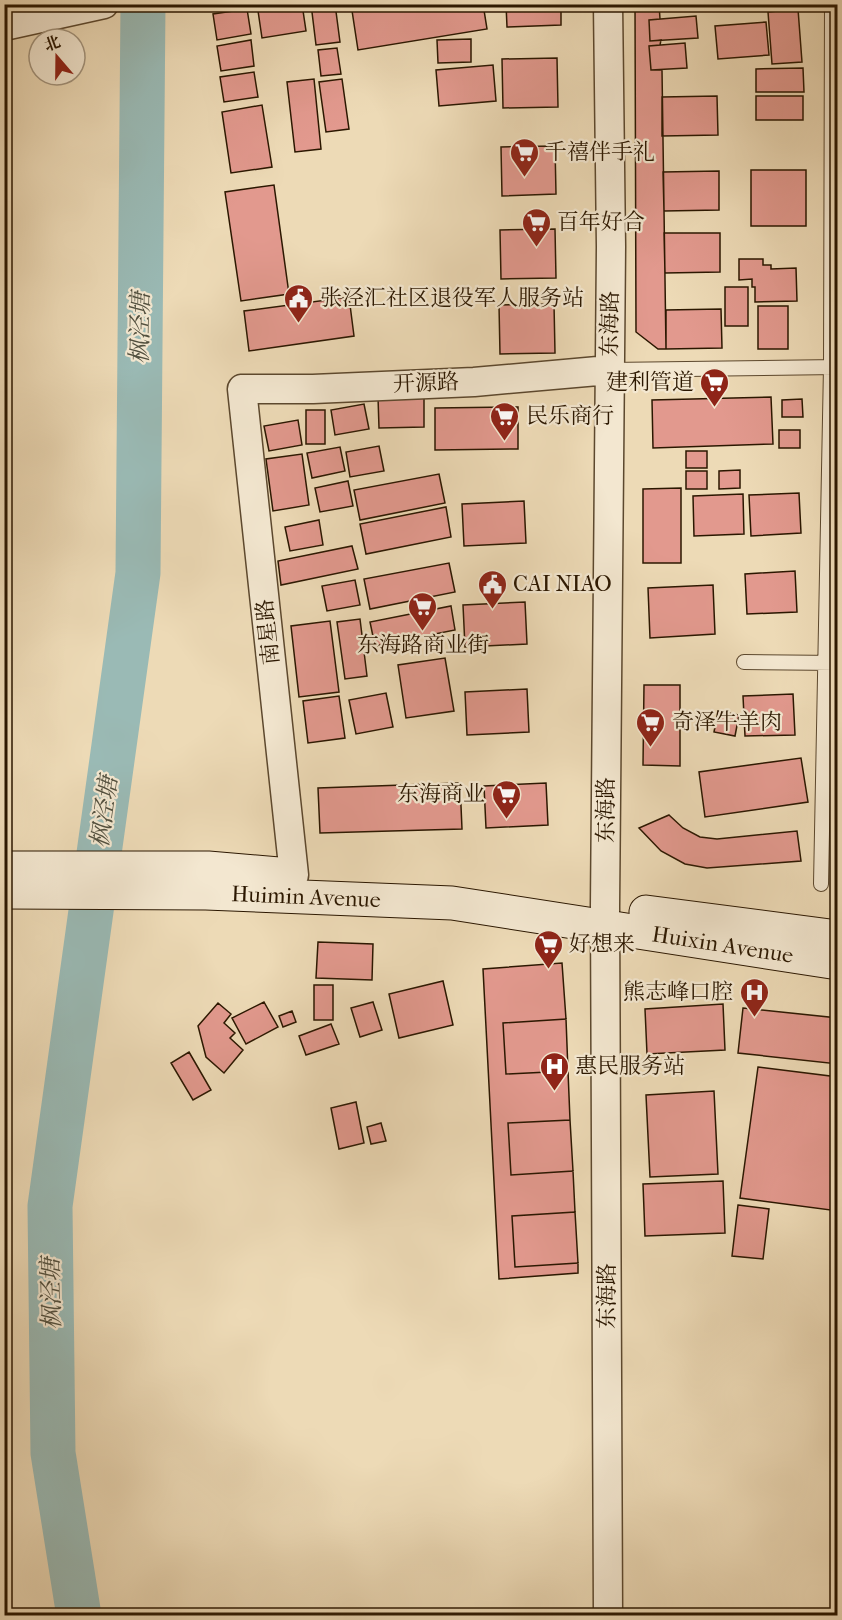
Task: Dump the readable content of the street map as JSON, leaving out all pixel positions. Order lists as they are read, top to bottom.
{
  "streets": {
    "main road": ["Huimin Avenue", "Huixin Avenue"],
    "street": ["东海路", "开源路", "南星路"]
  },
  "crossings": [
    ["东海路", "开源路"],
    ["东海路", "Huimin Avenue"],
    ["东海路", "Huixin Avenue"],
    ["开源路", "南星路"],
    ["南星路", "Huimin Avenue"],
    ["Huimin Avenue", "Huixin Avenue"]
  ],
  "water": ["枫泾塘"],
  "places": {
    "supermarket": [
      "千禧伴手礼",
      "百年好合",
      "建利管道",
      "民乐商行",
      "东海路商业街",
      "奇泽牛羊肉",
      "东海商业",
      "好想来"
    ],
    "public building": ["张泾汇社区退役军人服务站", "CAI NIAO"],
    "hospital": ["熊志峰口腔", "惠民服务站"]
  },
  "north": "top"
}
